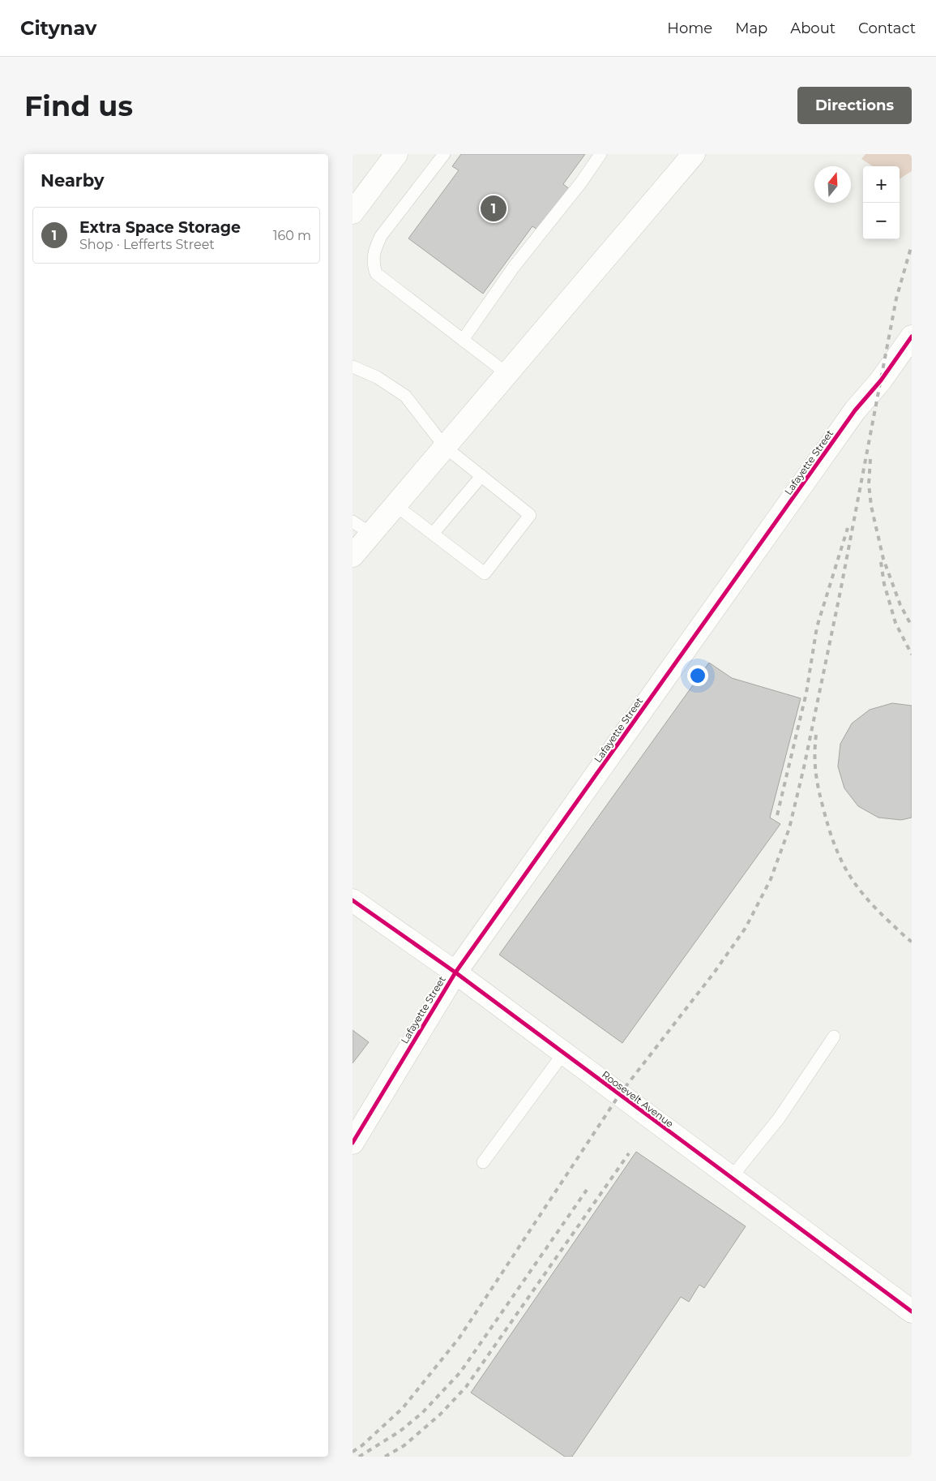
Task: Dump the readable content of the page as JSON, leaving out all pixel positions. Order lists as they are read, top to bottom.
{
  "streets": {
    "street": ["Lafayette Street", "Roosevelt Avenue"]
  },
  "crossings": [
    ["Lafayette Street", "Roosevelt Avenue"]
  ],
  "north": "top",
  "page": {
    "header": "Citynav",
    "nav": [
      "Home",
      "Map",
      "About",
      "Contact"
    ],
    "buttons": "Directions",
    "title": "Find us",
    "heading": "Nearby",
    "map_buttons": ["+", "−"],
    "pins": "1",
    "list": [
      {
        "mark": "1",
        "name": "Extra Space Storage",
        "note": "Shop · Lefferts Street",
        "value": "160 m"
      }
    ]
  }
}
